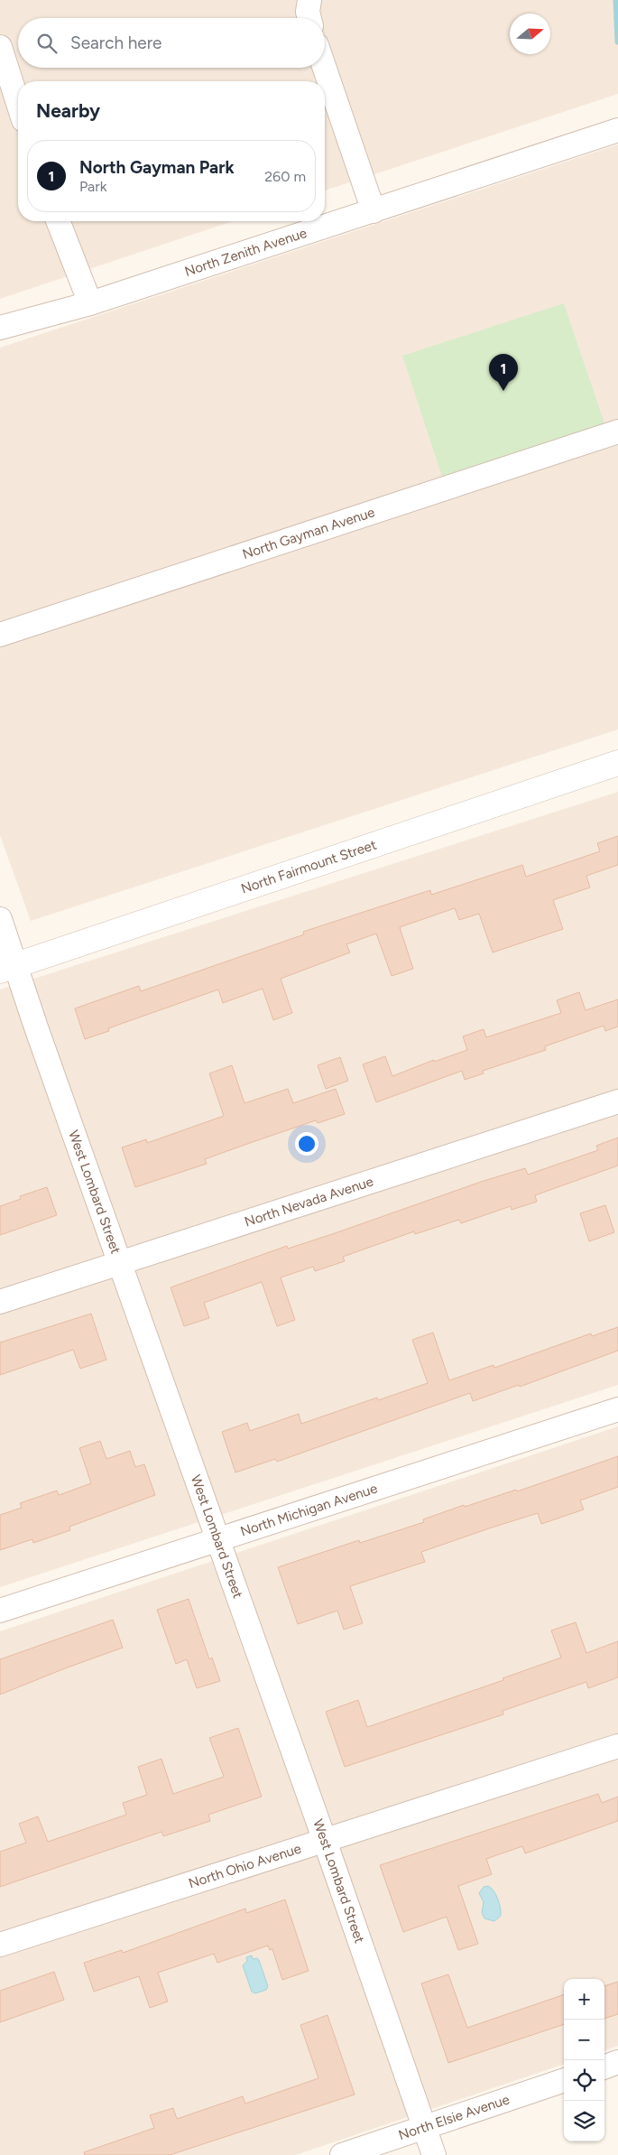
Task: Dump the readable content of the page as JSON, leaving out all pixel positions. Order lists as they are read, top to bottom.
{
  "streets": {
    "street": [
      "North Zenith Avenue",
      "North Gayman Avenue",
      "North Fairmount Street",
      "West Lombard Street",
      "North Nevada Avenue",
      "North Michigan Avenue",
      "North Ohio Avenue",
      "North Elsie Avenue"
    ]
  },
  "crossings": [
    ["North Fairmount Street", "West Lombard Street"],
    ["West Lombard Street", "North Nevada Avenue"],
    ["West Lombard Street", "North Michigan Avenue"],
    ["West Lombard Street", "North Ohio Avenue"],
    ["West Lombard Street", "North Elsie Avenue"]
  ],
  "north": "right",
  "page": {
    "search": "Search here",
    "heading": "Nearby",
    "list": [
      {
        "mark": "1",
        "name": "North Gayman Park",
        "note": "Park",
        "value": "260 m"
      }
    ],
    "pins": "1",
    "map_buttons": ["+", "−"]
  }
}
